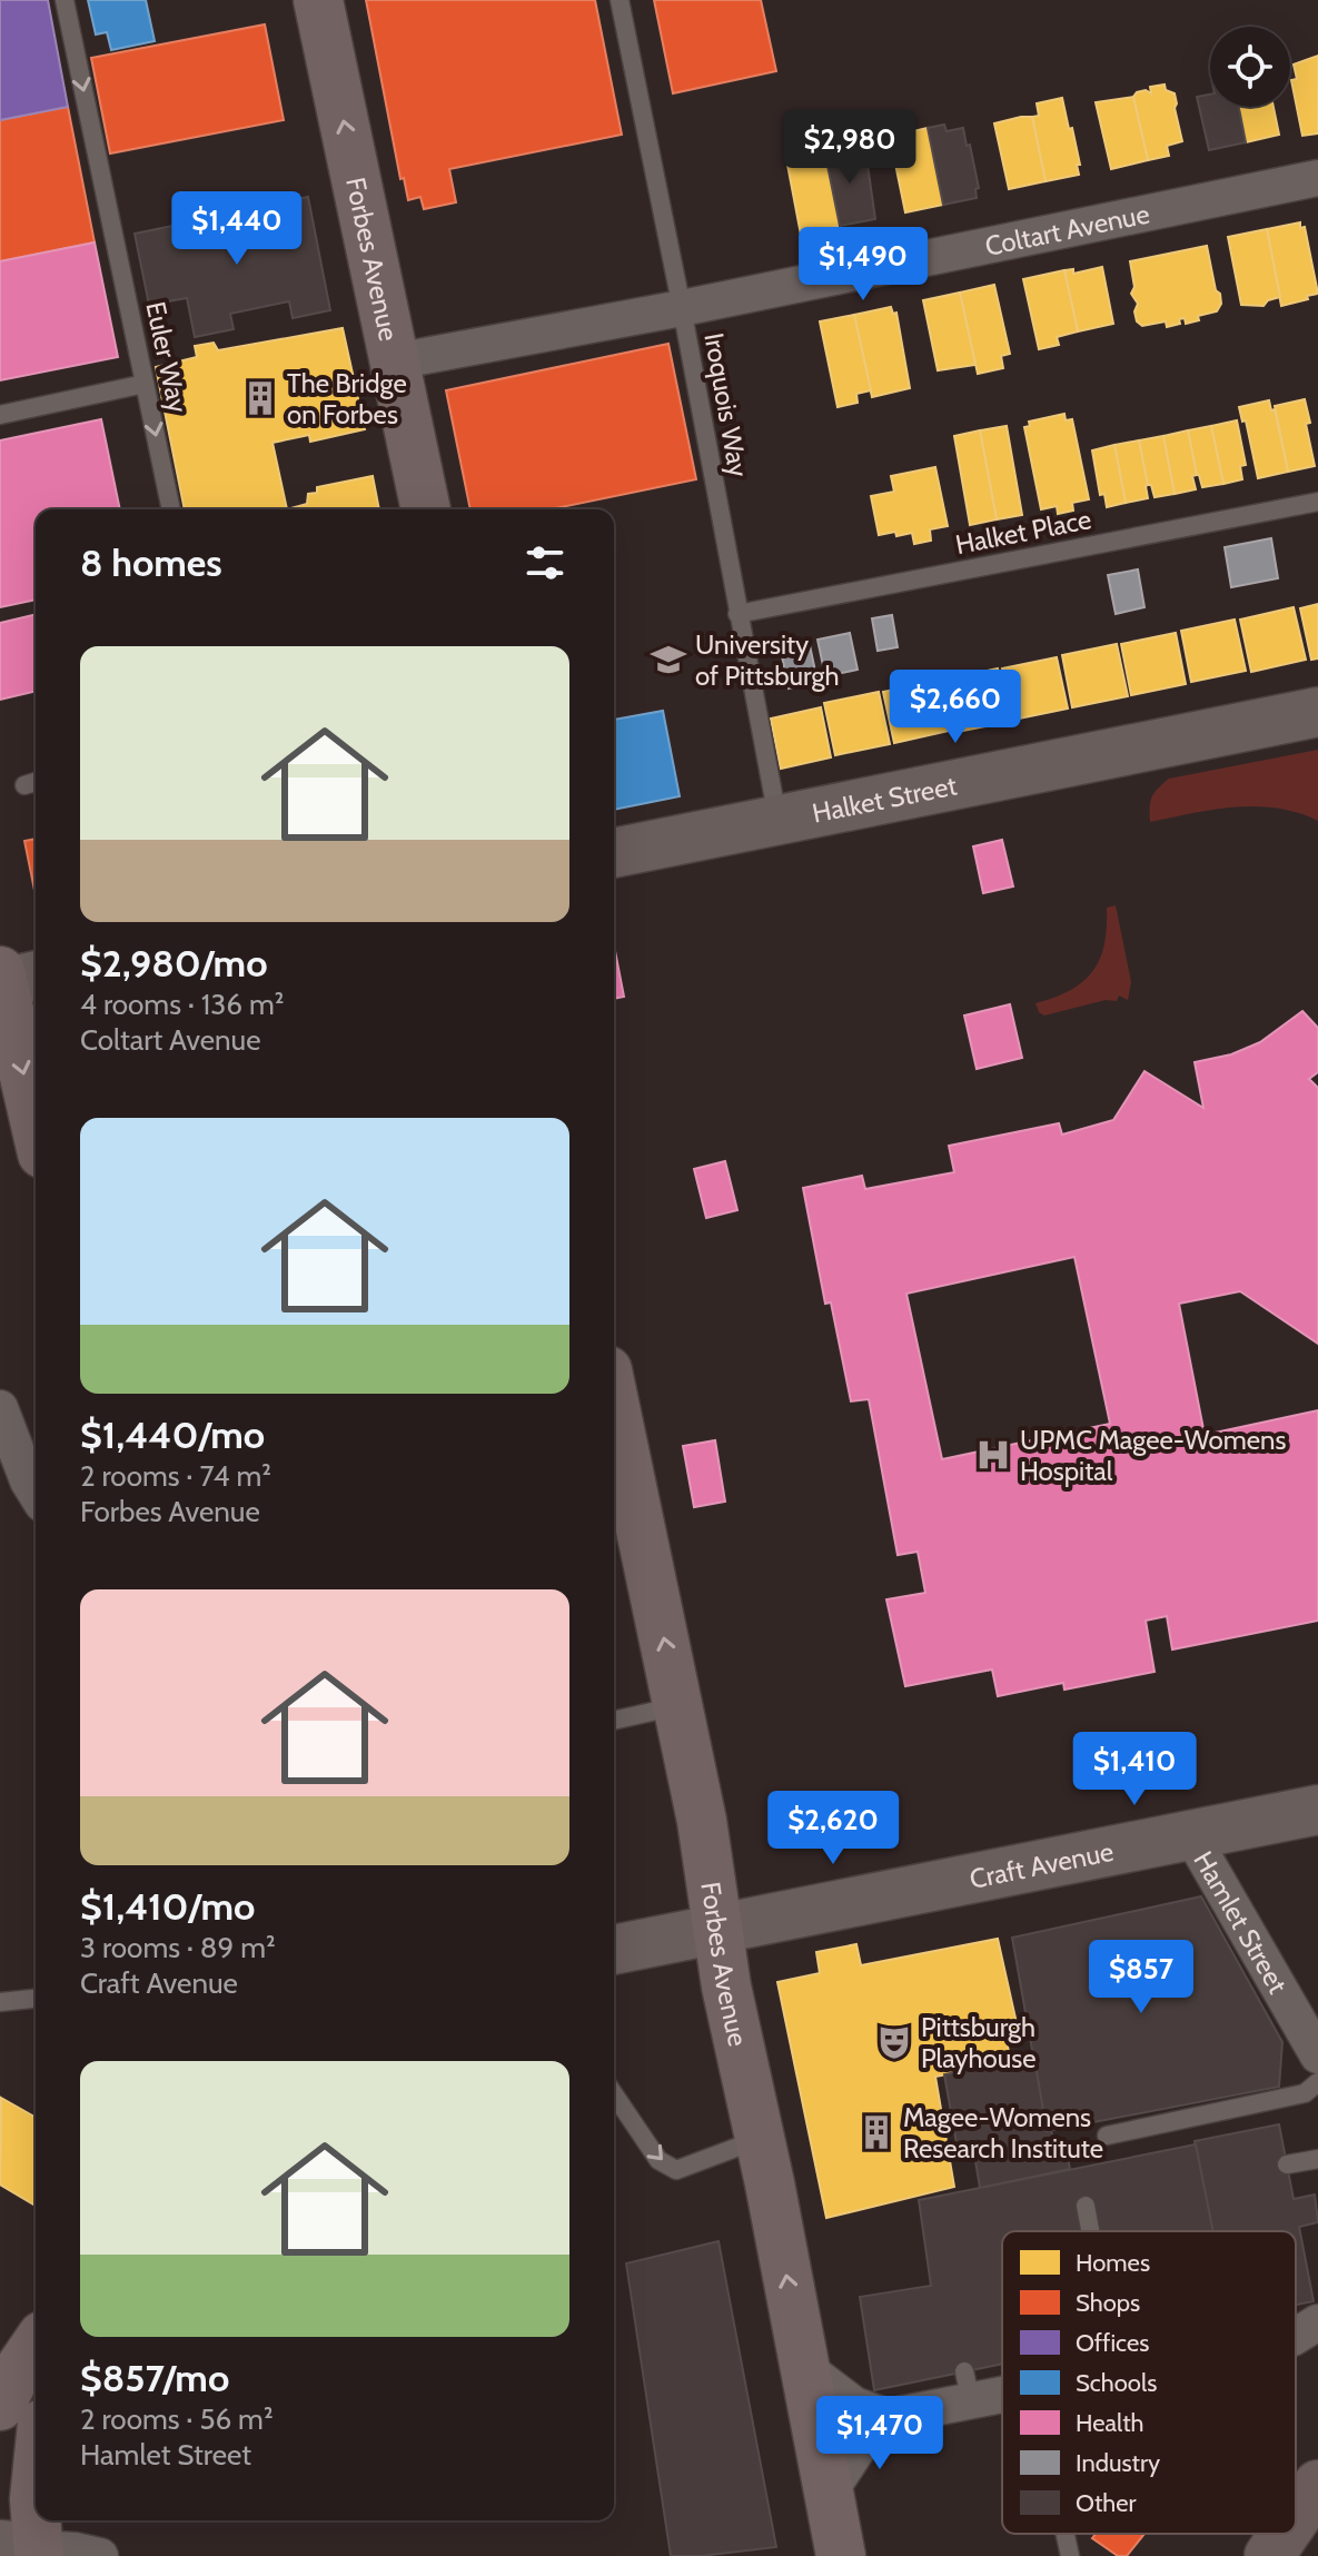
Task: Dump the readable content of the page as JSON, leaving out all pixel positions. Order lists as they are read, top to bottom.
{
  "streets": {
    "highway": ["Forbes Avenue"],
    "main road": ["Halket Street", "Craft Avenue"],
    "street": ["Coltart Avenue", "Hamlet Street"],
    "lane": ["Euler Way", "Iroquois Way", "Halket Place"]
  },
  "crossings": [
    ["Coltart Avenue", "Forbes Avenue"],
    ["Coltart Avenue", "Iroquois Way"],
    ["Forbes Avenue", "Craft Avenue"],
    ["Iroquois Way", "Halket Place"],
    ["Iroquois Way", "Halket Street"],
    ["Craft Avenue", "Hamlet Street"]
  ],
  "one_way": ["Forbes Avenue", "Euler Way"],
  "places": {
    "building": ["The Bridge on Forbes", "Magee-Womens Research Institute"],
    "school or university": ["University of Pittsburgh"],
    "hospital": ["UPMC Magee-Womens Hospital"],
    "theatre": ["Pittsburgh Playhouse"]
  },
  "legend": [
    "Homes",
    "Shops",
    "Offices",
    "Schools",
    "Health",
    "Industry",
    "Other"
  ],
  "page": {
    "price": [
      "$2,980",
      "$1,440",
      "$1,490",
      "$2,660",
      "$1,410",
      "$2,620",
      "$857",
      "$1,470"
    ],
    "heading": "8 homes",
    "list": [
      {
        "name": "$2,980/mo",
        "note": "4 rooms · 136 m² · Coltart Avenue"
      },
      {
        "name": "$1,440/mo",
        "note": "2 rooms · 74 m² · Forbes Avenue"
      },
      {
        "name": "$1,410/mo",
        "note": "3 rooms · 89 m² · Craft Avenue"
      },
      {
        "name": "$857/mo",
        "note": "2 rooms · 56 m² · Hamlet Street"
      }
    ]
  }
}
